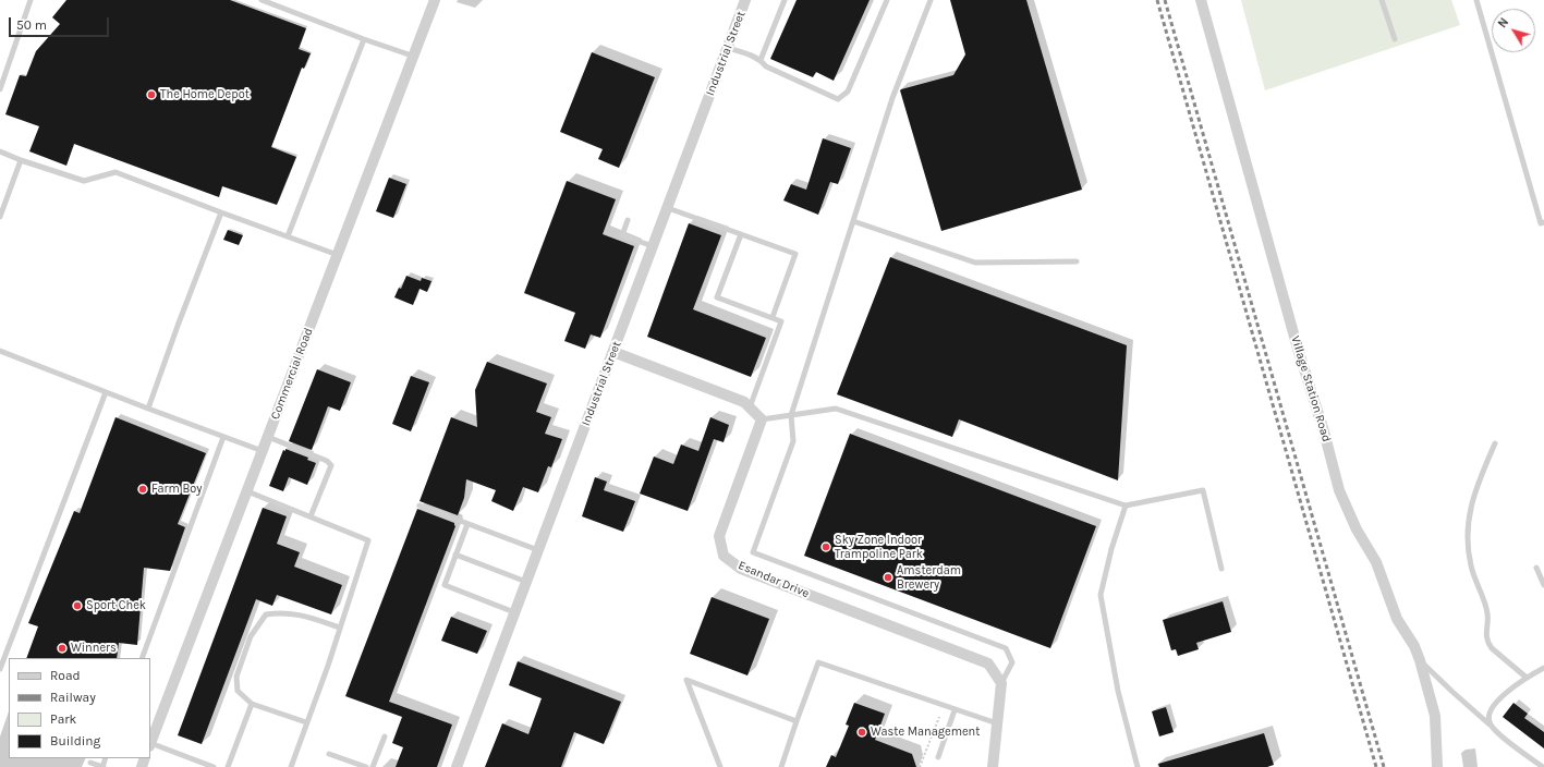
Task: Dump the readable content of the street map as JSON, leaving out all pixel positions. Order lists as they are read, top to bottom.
{
  "streets": {
    "street": [
      "Industrial Street",
      "Commercial Road",
      "Village Station Road",
      "Esandar Drive"
    ]
  },
  "places": [
    "The Home Depot",
    "Farm Boy",
    "Sky Zone Indoor Trampoline Park",
    "Amsterdam Brewery",
    "Sport Chek",
    "Winners",
    "Waste Management"
  ],
  "legend": [
    "Road",
    "Railway",
    "Park",
    "Building"
  ],
  "scale_bar": "50 m",
  "north": "top left"
}
